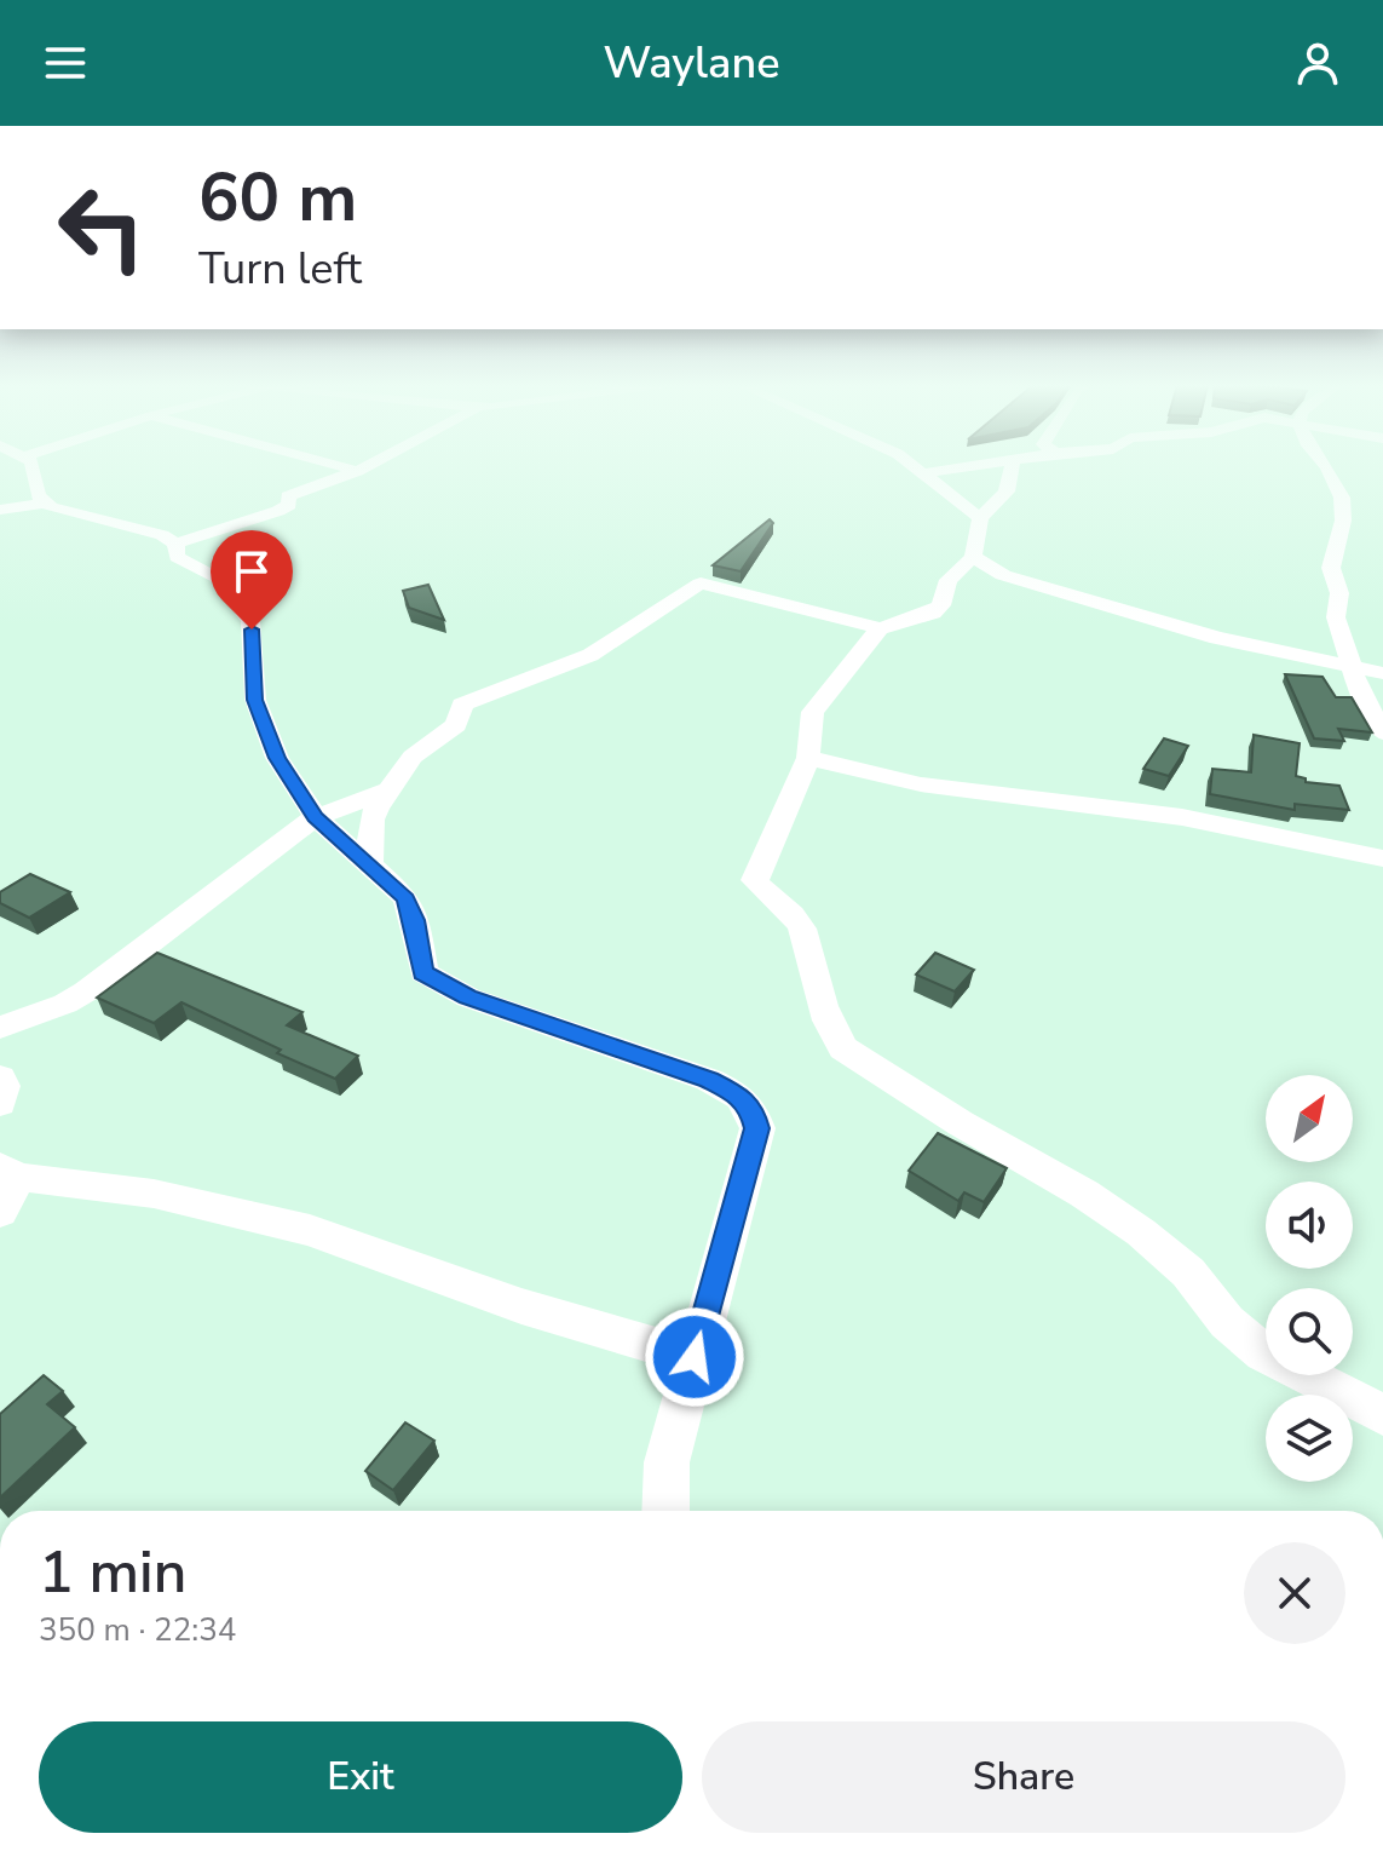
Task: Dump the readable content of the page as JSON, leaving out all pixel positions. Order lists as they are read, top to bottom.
{
  "north": "top right",
  "page": {
    "header": "Waylane",
    "turn": ["60 m", "Turn left"],
    "heading": ["1 min", "350 m · 22:34"],
    "buttons": ["Exit", "Share"]
  }
}
